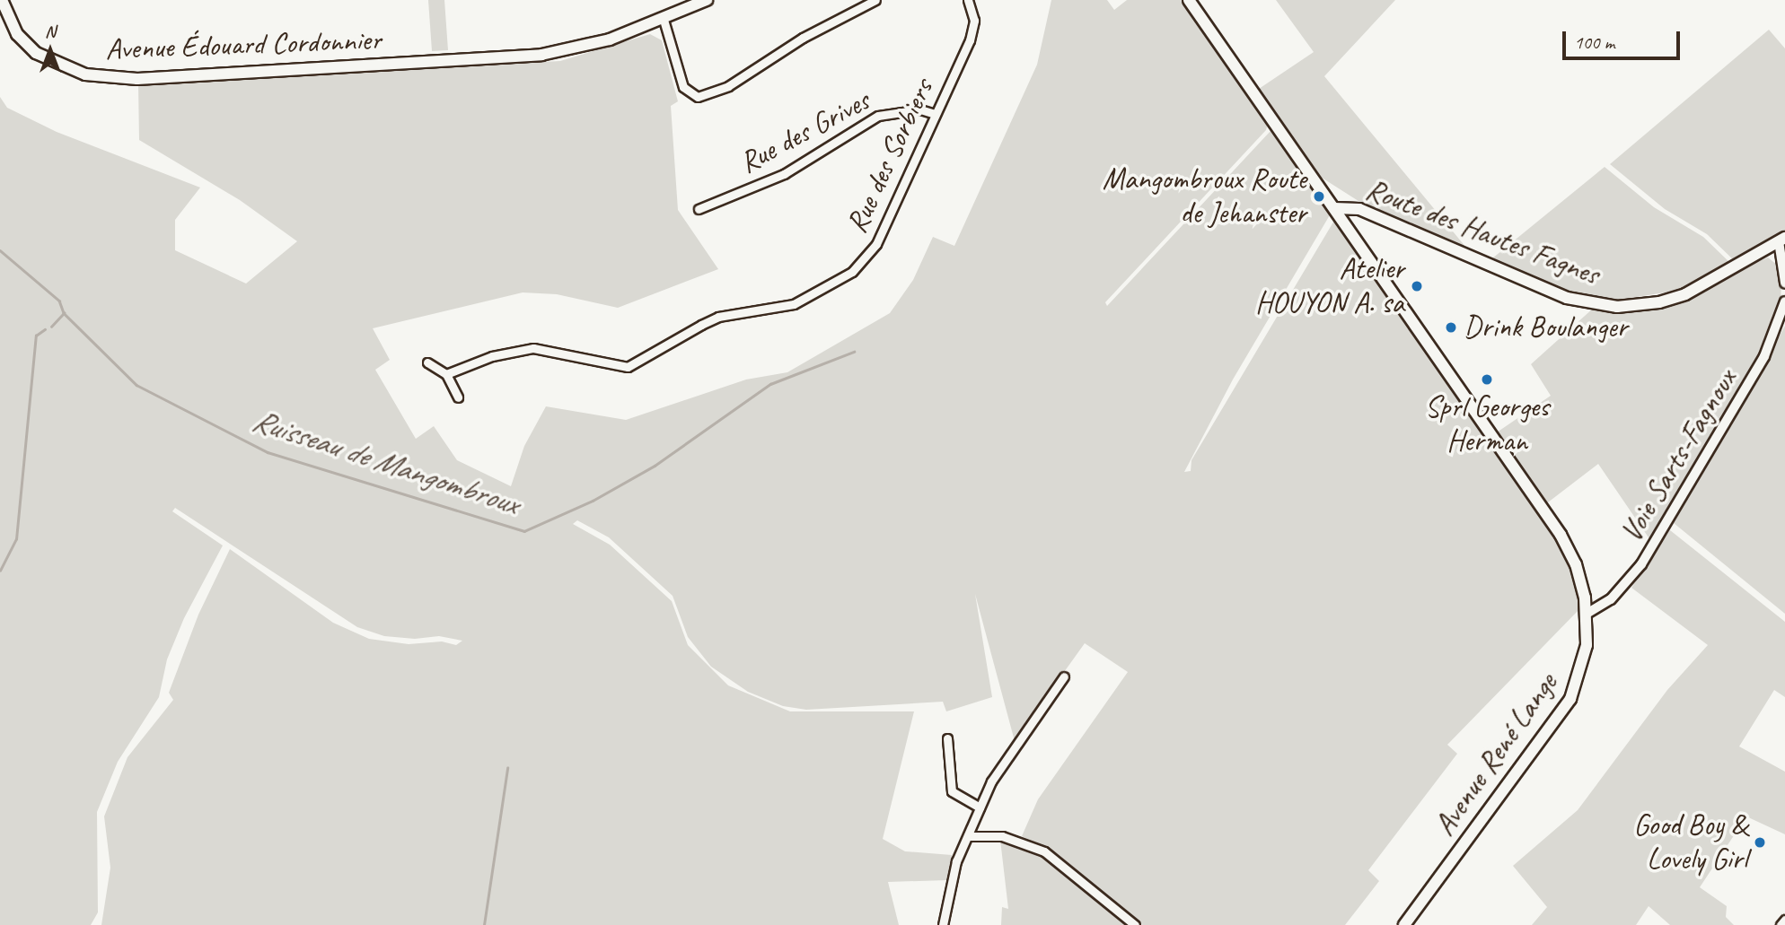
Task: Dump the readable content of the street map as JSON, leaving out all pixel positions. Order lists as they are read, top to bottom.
{
  "streets": {
    "main road": ["Avenue Édouard Cordonnier", "Route des Hautes Fagnes", "Avenue René Lange"],
    "street": ["Rue des Grives", "Rue des Sorbiers", "Voie Sarts-Fagnoux"]
  },
  "crossings": [
    ["Rue des Grives", "Rue des Sorbiers"],
    ["Route des Hautes Fagnes", "Avenue René Lange"],
    ["Voie Sarts-Fagnoux", "Avenue René Lange"]
  ],
  "water": ["Ruisseau de Mangombroux"],
  "places": [
    "Mangombroux Route de Jehanster",
    "Atelier HOUYON A. sa",
    "Drink Boulanger",
    "Sprl Georges Herman",
    "Good Boy & Lovely Girl"
  ],
  "scale_bar": "100 m",
  "north": "top"
}
